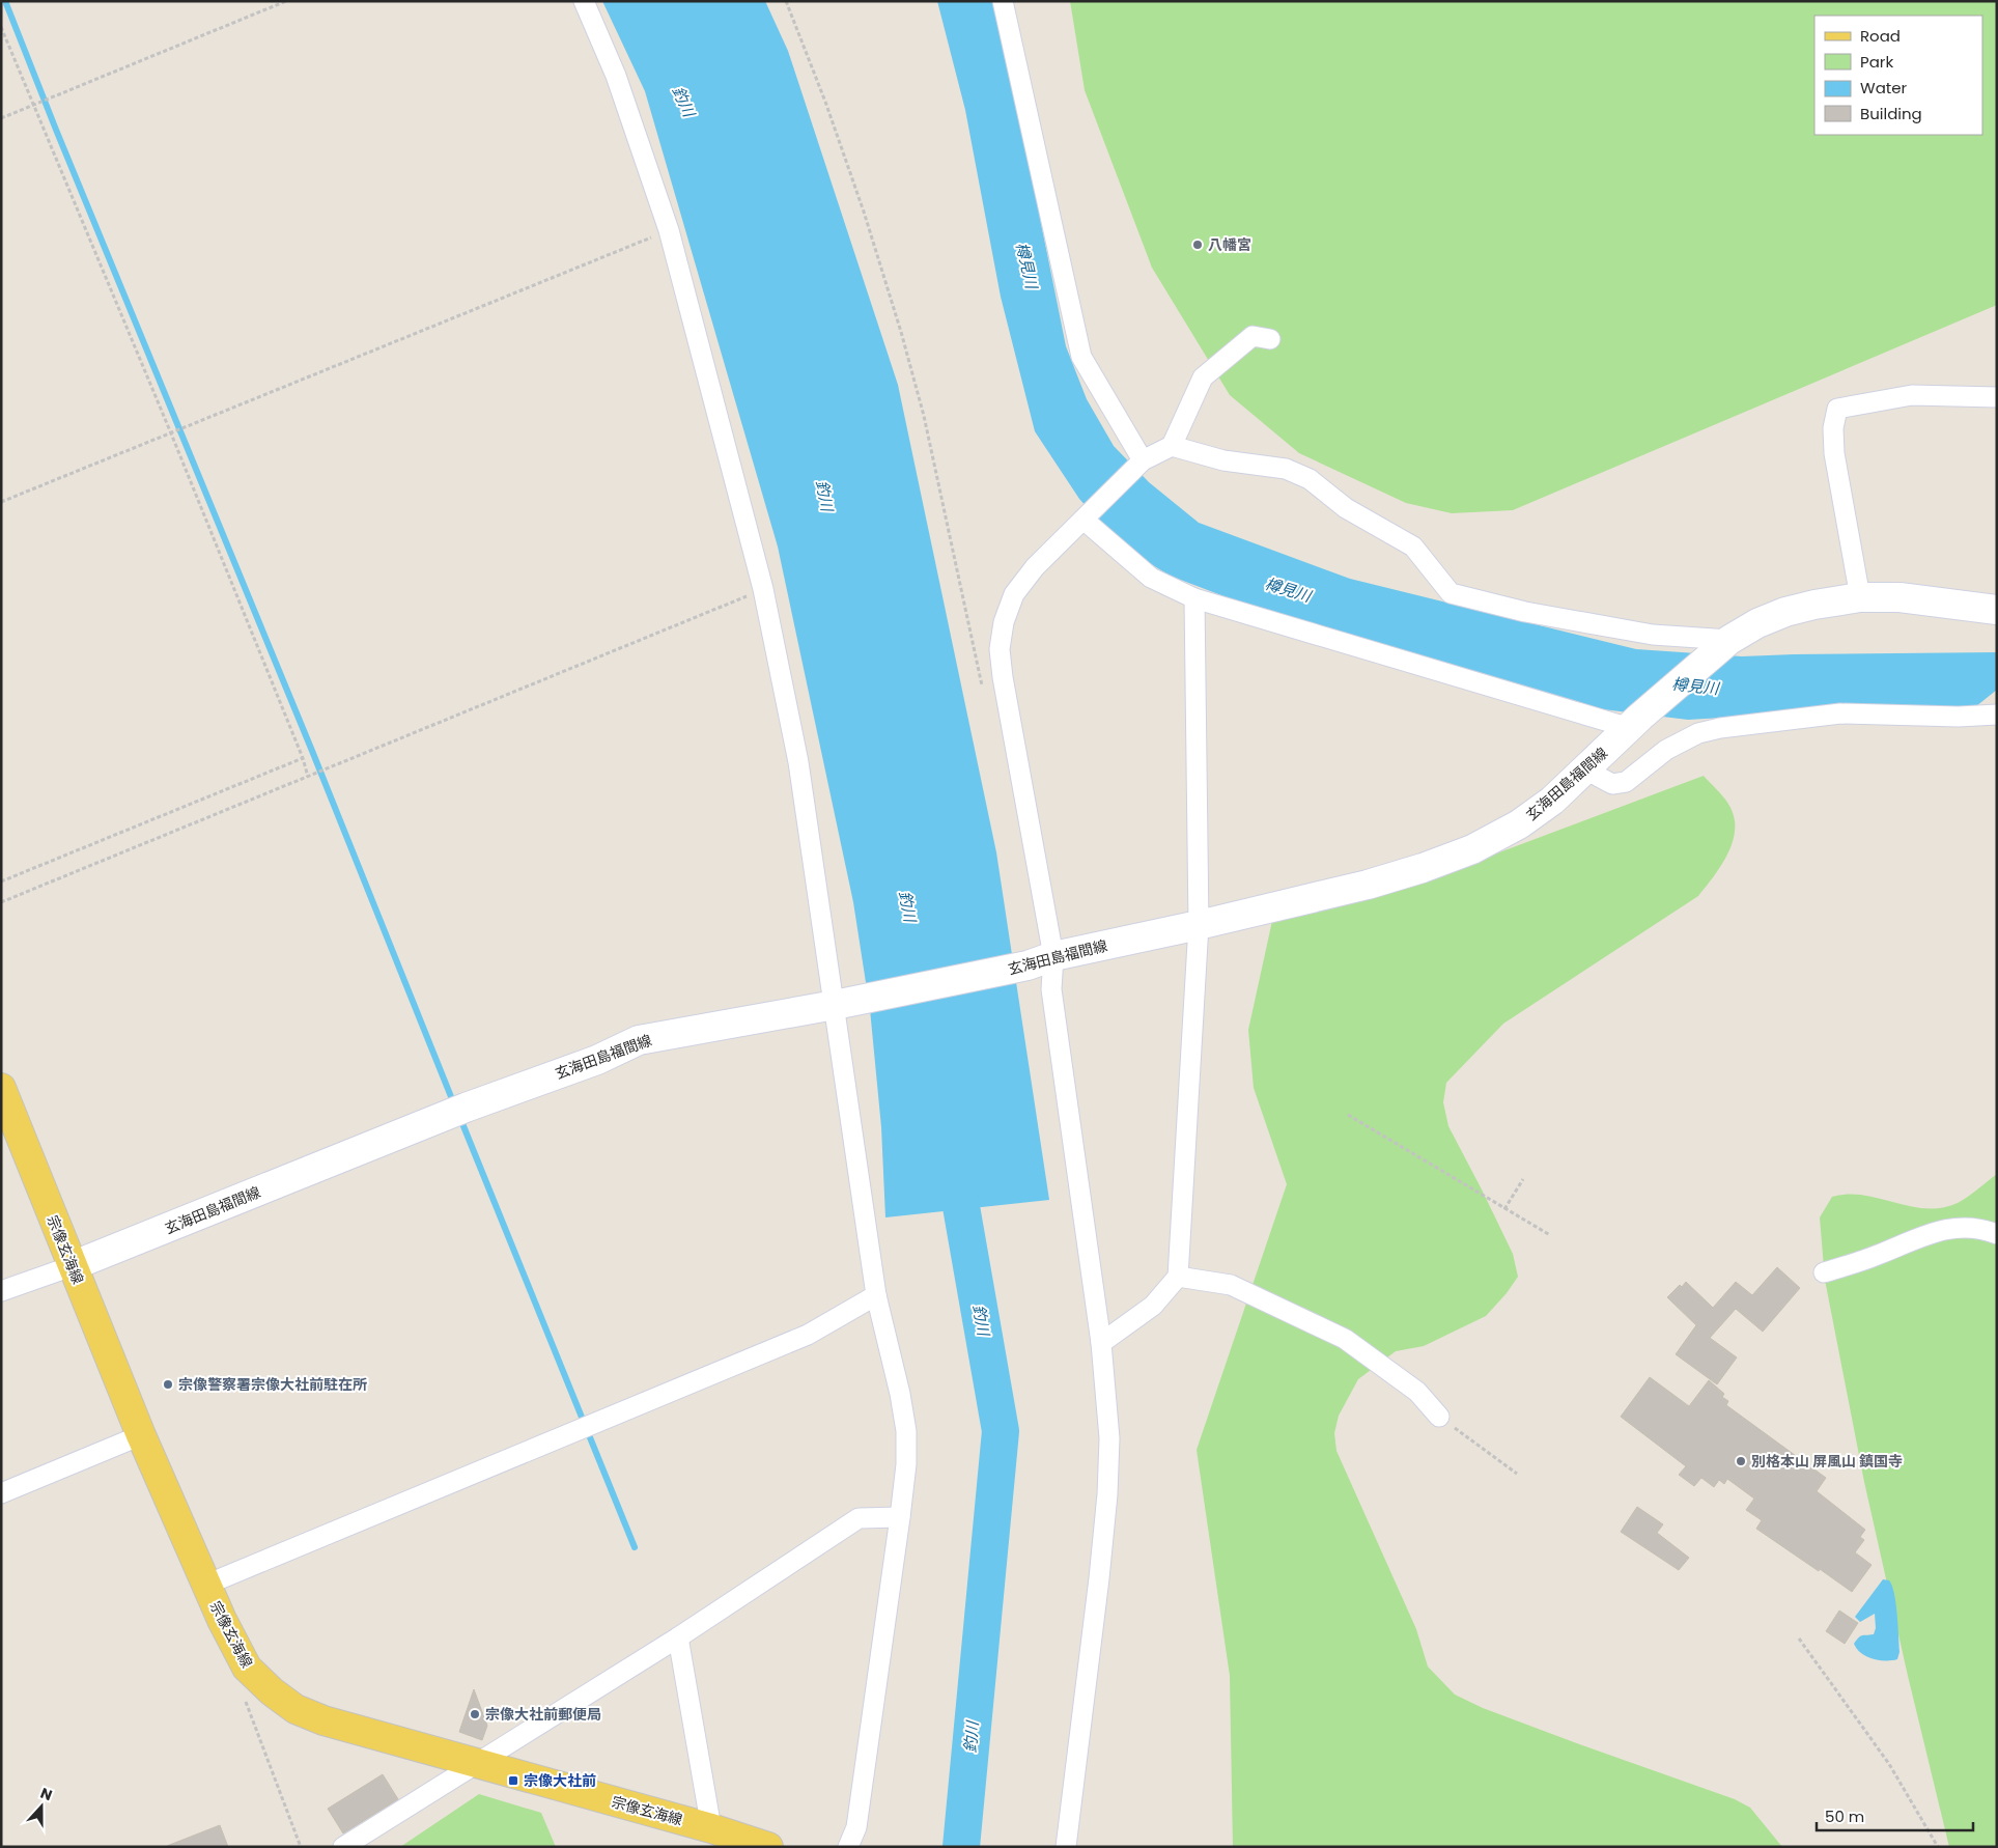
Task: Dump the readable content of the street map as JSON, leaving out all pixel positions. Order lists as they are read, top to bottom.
{
  "streets": {
    "main road": ["玄海田島福間線", "宗像玄海線"]
  },
  "crossings": [
    ["玄海田島福間線", "宗像玄海線"]
  ],
  "water": ["釣川", "樽見川"],
  "places": {
    "other": [
      "八幡宮",
      "宗像警察署宗像大社前駐在所",
      "別格本山 屏風山 鎮国寺",
      "宗像大社前郵便局"
    ],
    "transit": ["宗像大社前"]
  },
  "legend": [
    "Road",
    "Park",
    "Water",
    "Building"
  ],
  "scale_bar": "50 m",
  "north": "top"
}
